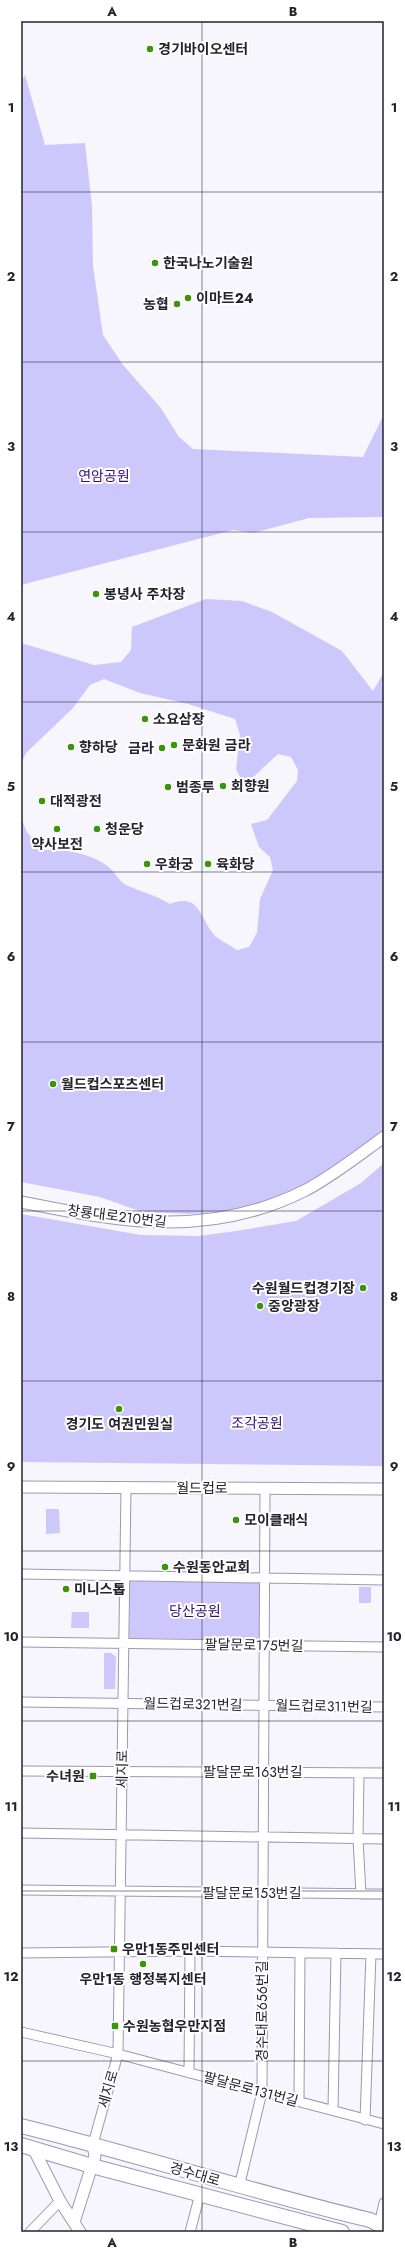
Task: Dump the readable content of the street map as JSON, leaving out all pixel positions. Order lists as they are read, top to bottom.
{
  "streets": {
    "main road": ["경수대로"],
    "street": [
      "창룡대로210번길",
      "월드컵로",
      "팔달문로175번길",
      "월드컵로321번길",
      "월드컵로311번길",
      "세지로",
      "팔달문로163번길",
      "팔달문로153번길",
      "경수대로656번길",
      "팔달문로131번길"
    ]
  },
  "crossings": [
    ["월드컵로", "세지로"],
    ["팔달문로175번길", "세지로"],
    ["월드컵로321번길", "월드컵로311번길"],
    ["월드컵로321번길", "세지로"],
    ["세지로", "팔달문로163번길"],
    ["세지로", "팔달문로153번길"],
    ["세지로", "경수대로656번길"],
    ["세지로", "팔달문로131번길"],
    ["세지로", "경수대로"],
    ["팔달문로163번길", "경수대로656번길"],
    ["팔달문로153번길", "경수대로656번길"],
    ["경수대로656번길", "팔달문로131번길"],
    ["경수대로656번길", "경수대로"]
  ],
  "parks": ["연암공원", "조각공원", "당산공원"],
  "places": {
    "other": [
      "경기바이오센터",
      "한국나노기술원",
      "이마트24",
      "농협",
      "봉녕사 주차장",
      "소요삼장",
      "문화원 금라",
      "향하당",
      "금라",
      "회향원",
      "범종루",
      "대적광전",
      "약사보전",
      "청운당",
      "우화궁",
      "육화당",
      "월드컵스포츠센터",
      "수원월드컵경기장",
      "중앙광장",
      "경기도 여권민원실",
      "모이클래식",
      "수원동안교회",
      "미니스톱",
      "우만1동 행정복지센터"
    ],
    "transit": ["수녀원", "우만1동주민센터", "수원농협우만지점"]
  },
  "grid": {
    "columns": ["A", "B"],
    "rows": [
      "1",
      "2",
      "3",
      "4",
      "5",
      "6",
      "7",
      "8",
      "9",
      "10",
      "11",
      "12",
      "13"
    ]
  }
}
